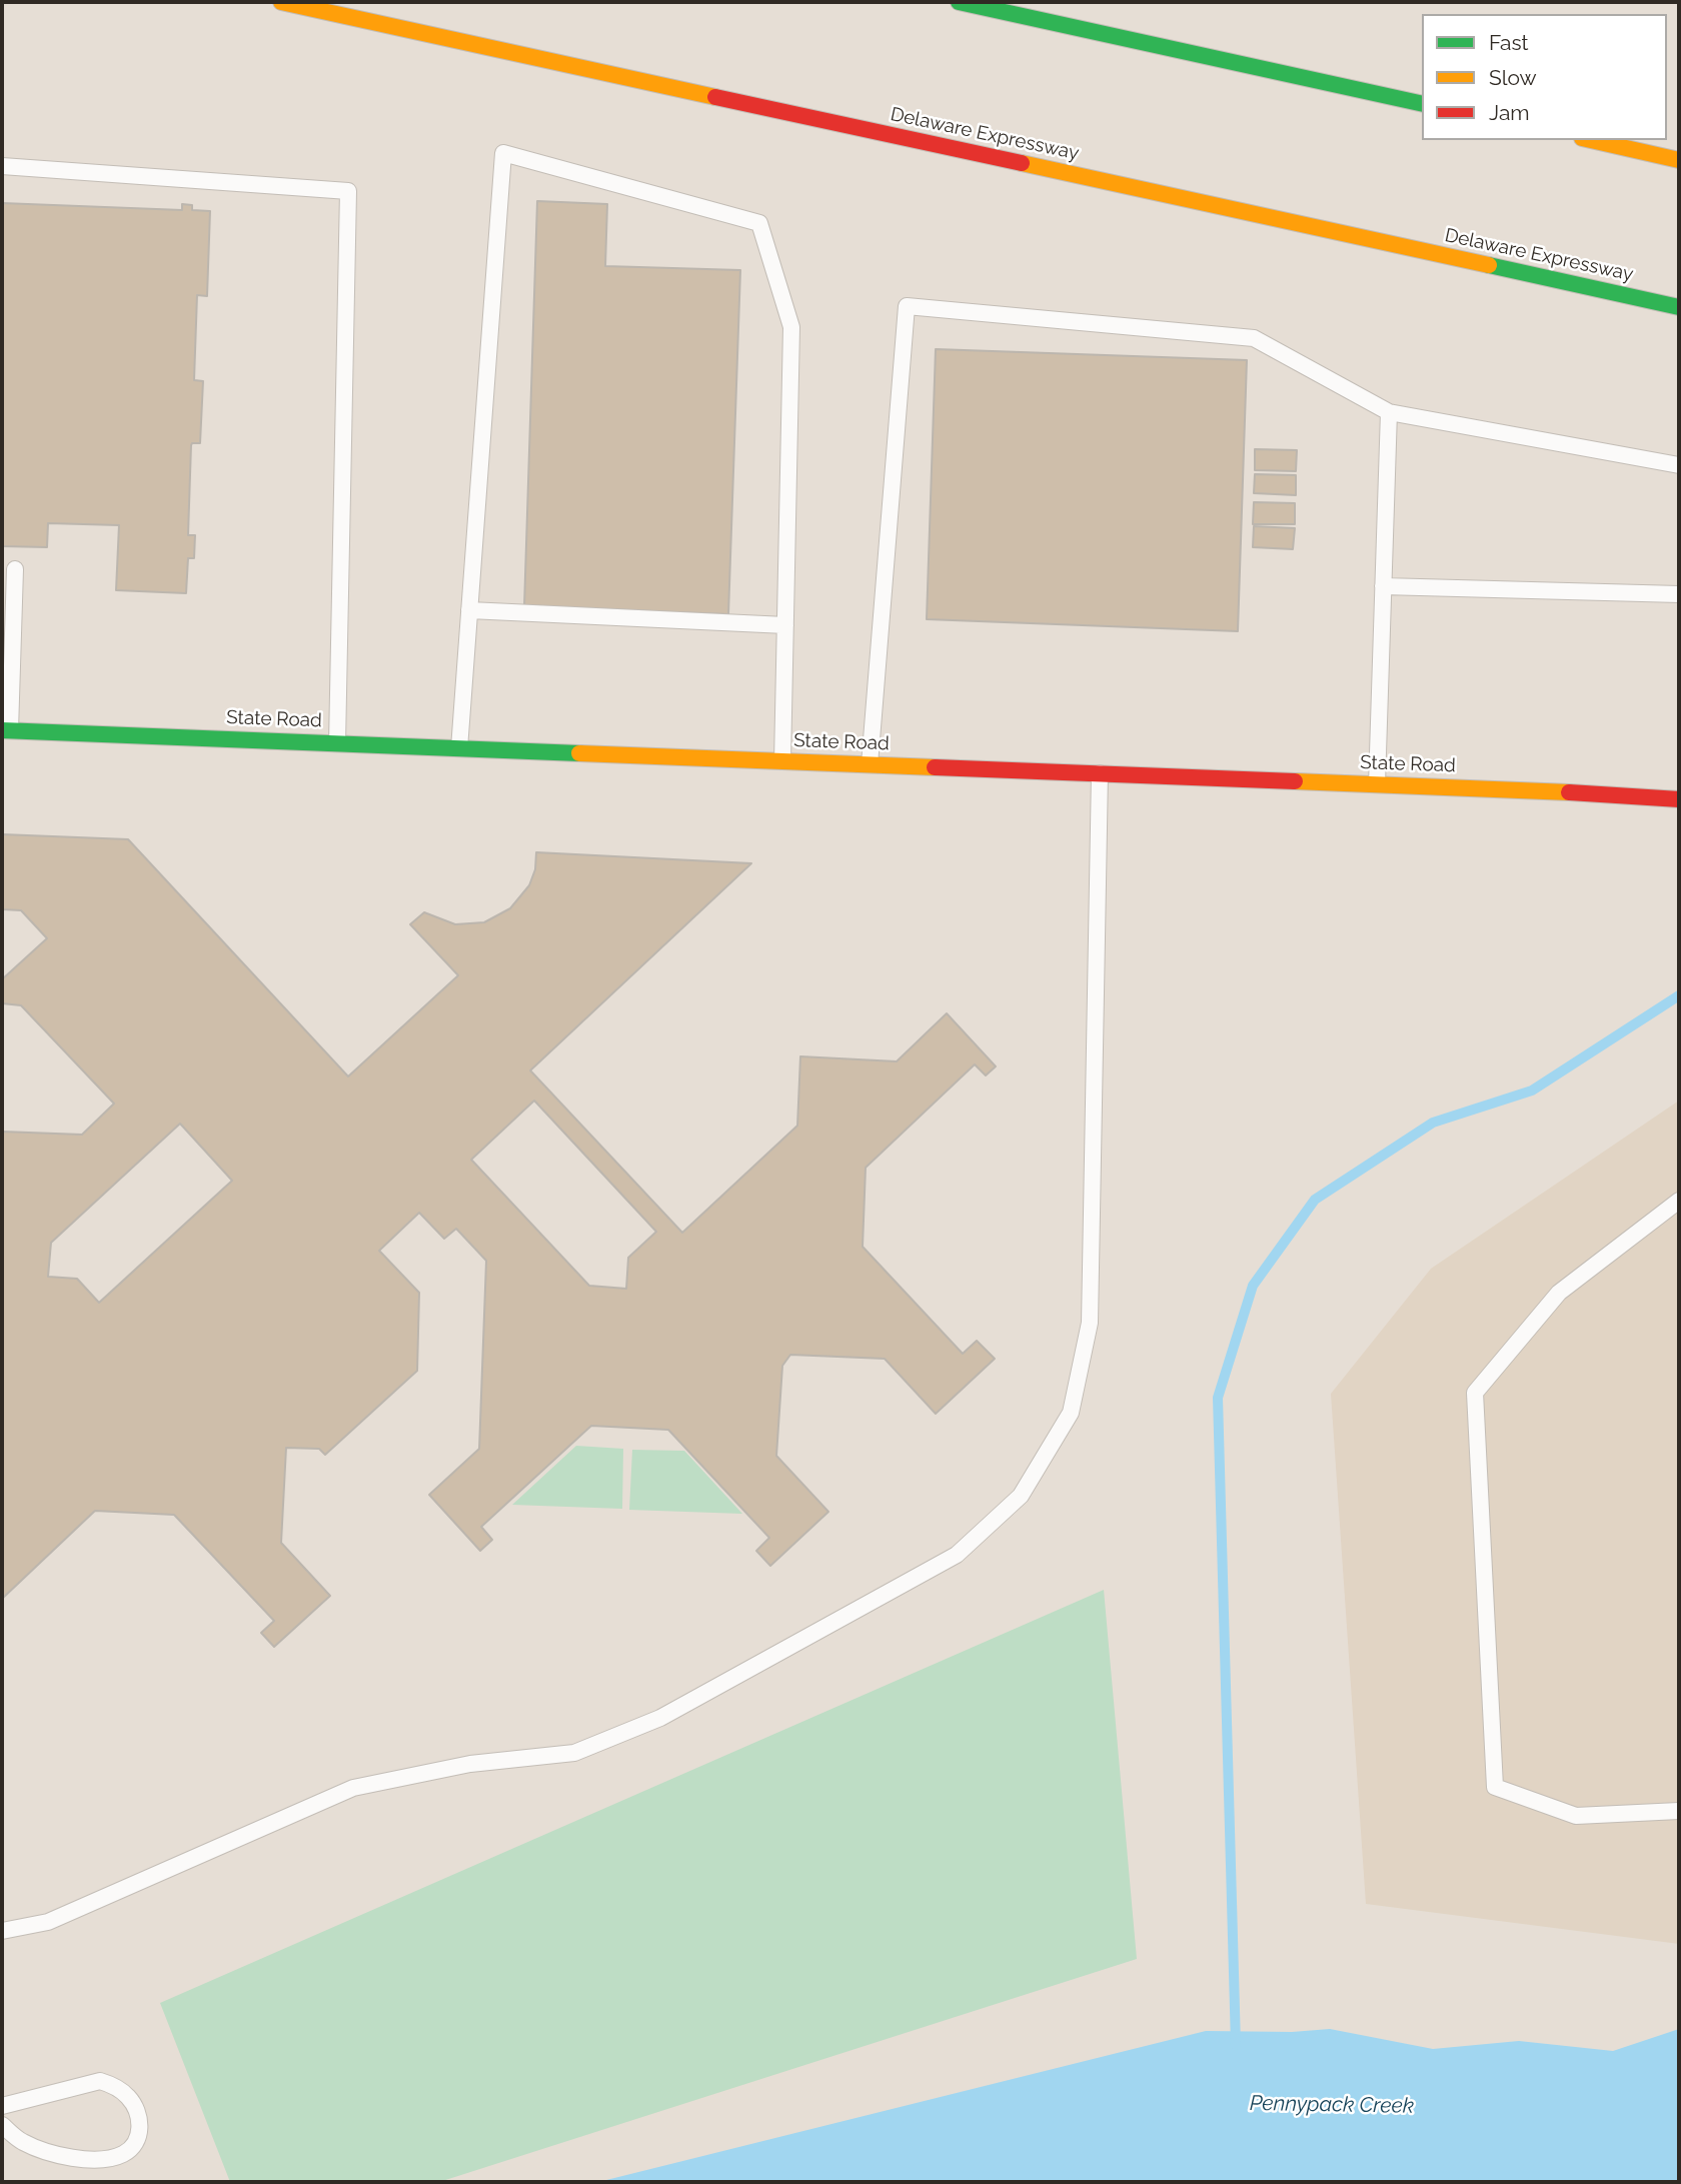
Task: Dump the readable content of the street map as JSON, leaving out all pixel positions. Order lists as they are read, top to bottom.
{
  "streets": {
    "main road": ["Delaware Expressway", "State Road"]
  },
  "water": ["Pennypack Creek"],
  "legend": ["Fast", "Slow", "Jam"]
}
